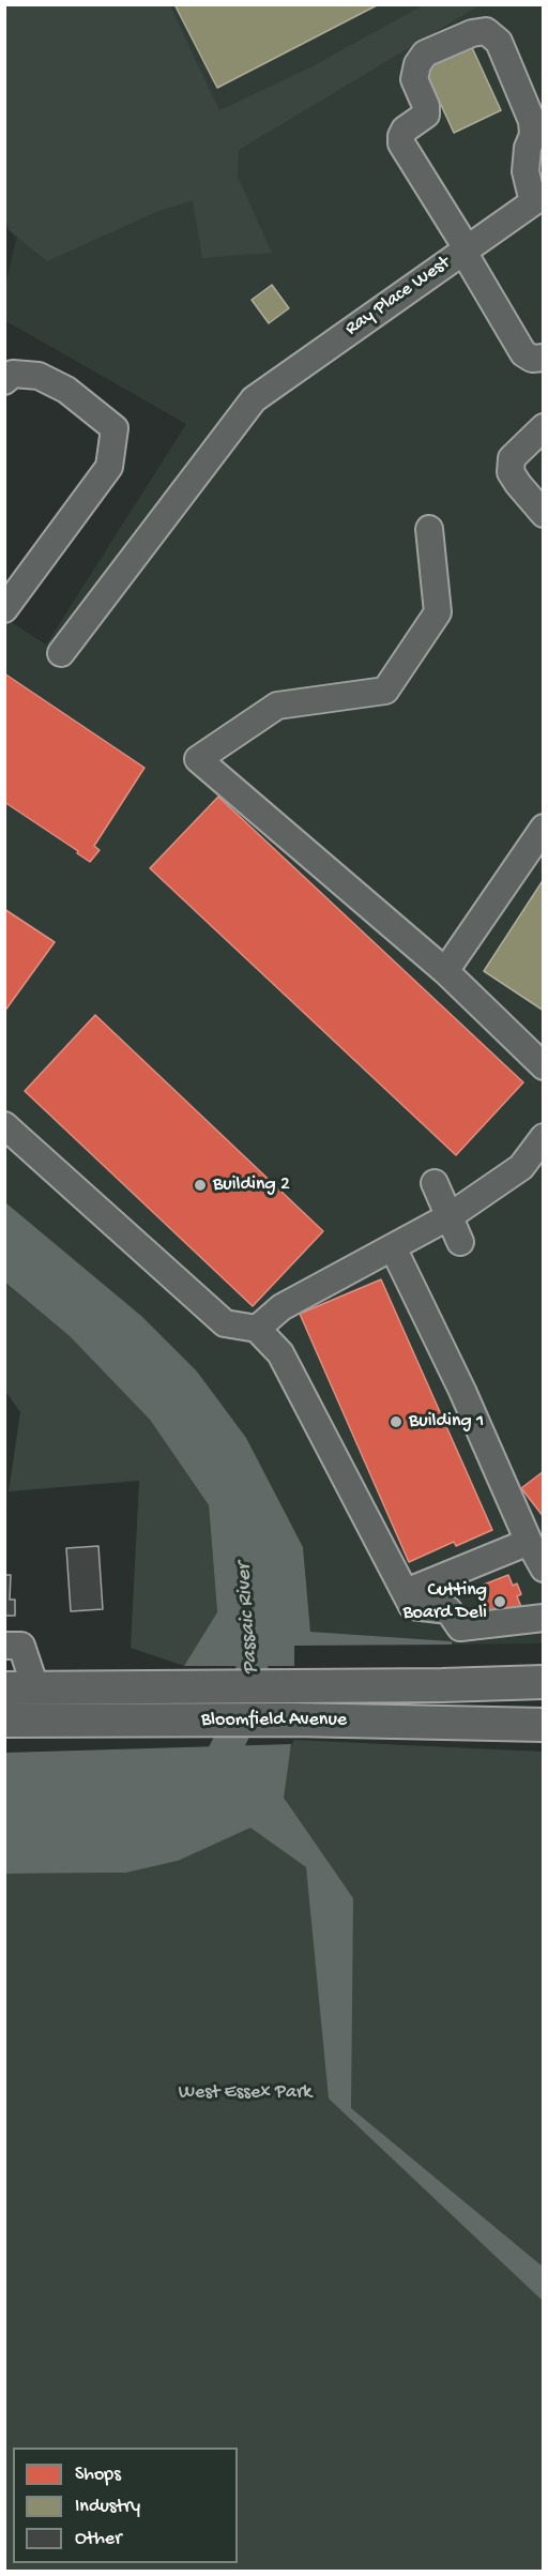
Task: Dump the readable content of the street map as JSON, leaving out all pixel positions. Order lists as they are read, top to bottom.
{
  "streets": {
    "main road": ["Bloomfield Avenue"],
    "street": ["Ray Place West"]
  },
  "water": ["Passaic River"],
  "parks": ["West Essex Park"],
  "places": ["Building 2", "Building 1", "Cutting Board Deli"],
  "legend": ["Shops", "Industry", "Other"]
}
